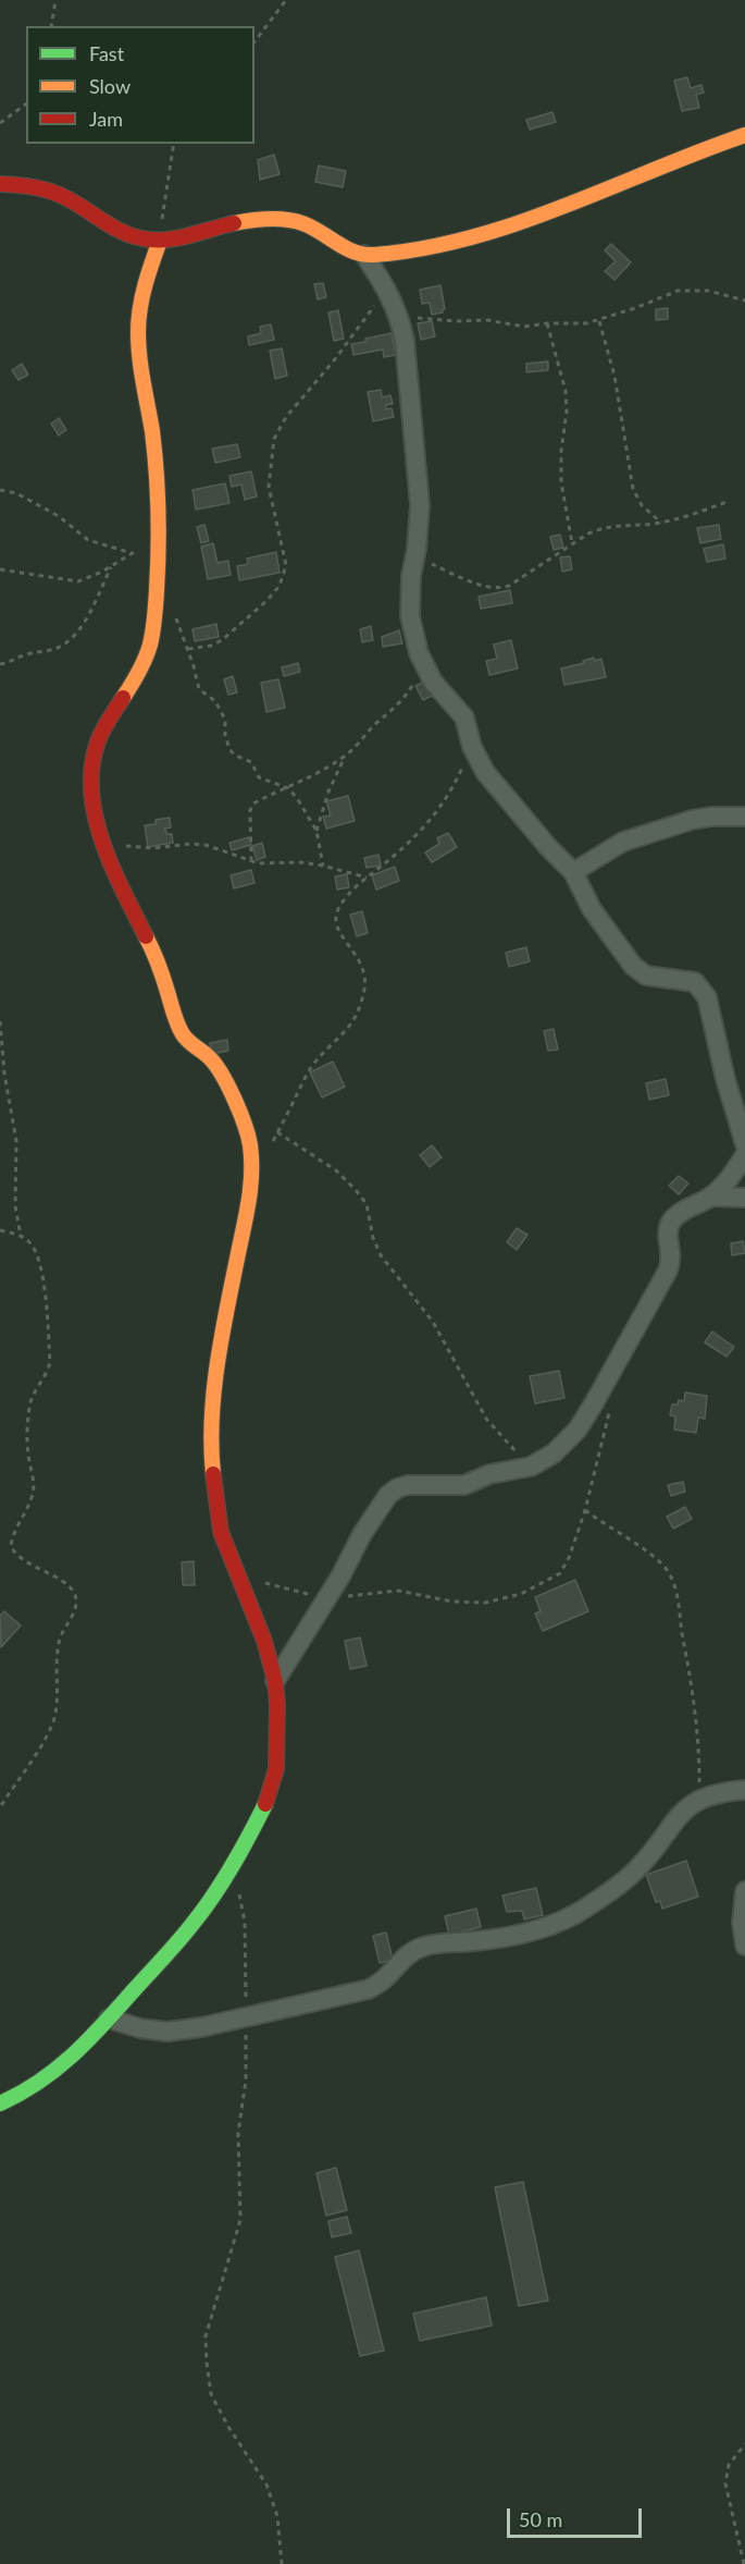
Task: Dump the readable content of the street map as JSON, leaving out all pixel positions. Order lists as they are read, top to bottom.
{
  "legend": ["Fast", "Slow", "Jam"],
  "scale_bar": "50 m"
}
